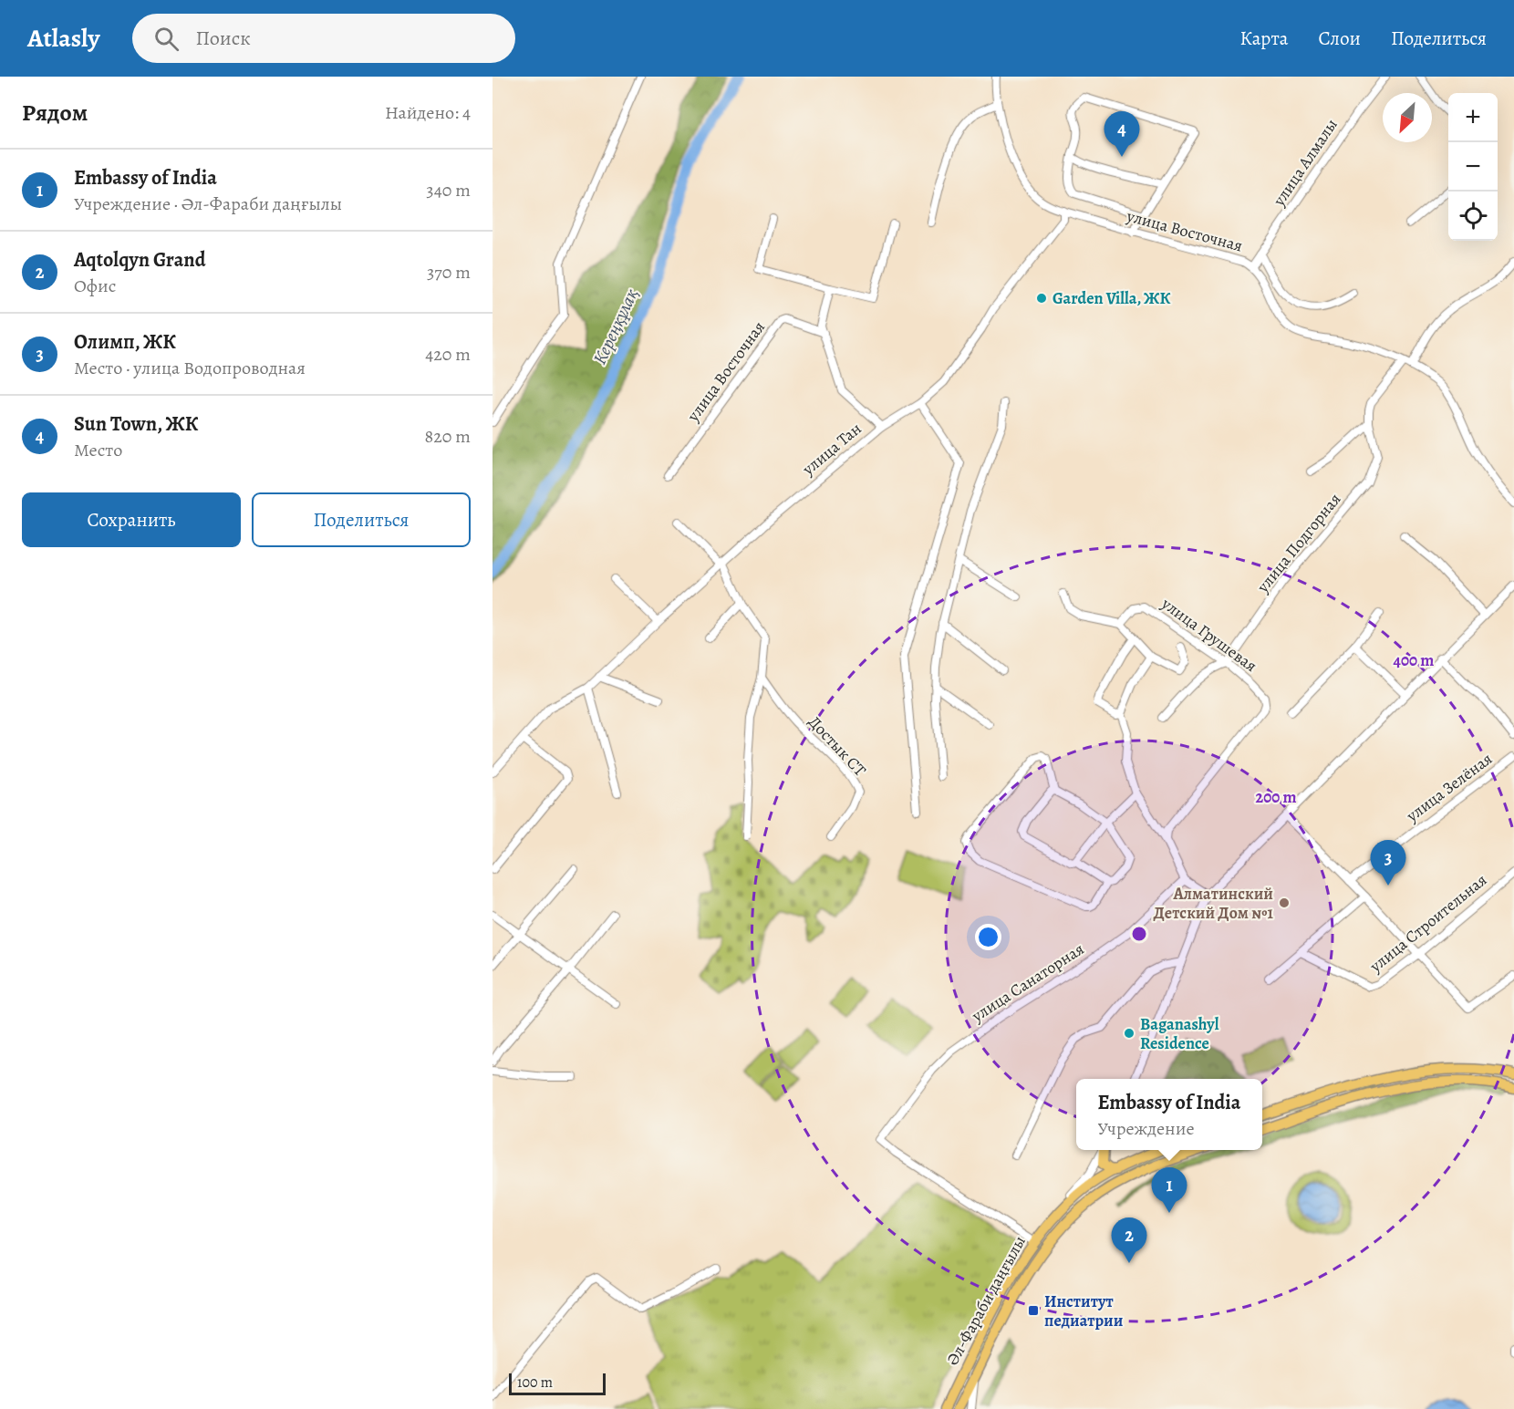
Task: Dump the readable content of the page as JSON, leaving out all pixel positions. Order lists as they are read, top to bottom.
{
  "streets": {
    "main road": ["Әл-Фараби даңғылы"],
    "street": [
      "улица Алмалы",
      "улица Восточная",
      "улица Тан",
      "улица Подгорная",
      "улица Грушевая",
      "Достык СТ",
      "улица Зелёная",
      "улица Строительная",
      "улица Санаторная"
    ]
  },
  "crossings": [
    ["улица Алмалы", "улица Восточная"],
    ["улица Восточная", "улица Тан"],
    ["улица Восточная", "улица Подгорная"],
    ["улица Подгорная", "улица Грушевая"],
    ["улица Санаторная", "Әл-Фараби даңғылы"]
  ],
  "water": ["Кереңқұлақ"],
  "places": {
    "other": ["Garden Villa, ЖК", "Алматинский Детский Дом №1", "Baganashyl Residence"],
    "transit": ["Институт педиатрии"]
  },
  "scale_bar": "100 m",
  "north": "bottom left",
  "page": {
    "header": "Atlasly",
    "search": "Поиск",
    "nav": ["Карта", "Слои", "Поделиться"],
    "heading": ["Рядом", "Найдено: 4"],
    "map_buttons": ["+", "−"],
    "pins": [
      "4",
      "3",
      "1",
      "2"
    ],
    "list": [
      {
        "mark": "1",
        "name": "Embassy of India",
        "note": "Учреждение · Әл-Фараби даңғылы",
        "value": "340 m"
      },
      {
        "mark": "2",
        "name": "Aqtolqyn Grand",
        "note": "Офис",
        "value": "370 m"
      },
      {
        "mark": "3",
        "name": "Олимп, ЖК",
        "note": "Место · улица Водопроводная",
        "value": "420 m"
      },
      {
        "mark": "4",
        "name": "Sun Town, ЖК",
        "note": "Место",
        "value": "820 m"
      }
    ],
    "buttons": ["Сохранить", "Поделиться"],
    "popup": ["Embassy of India", "Учреждение"],
    "scale": "100 m"
  },
  "rings": ["400 m", "200 m"]
}
